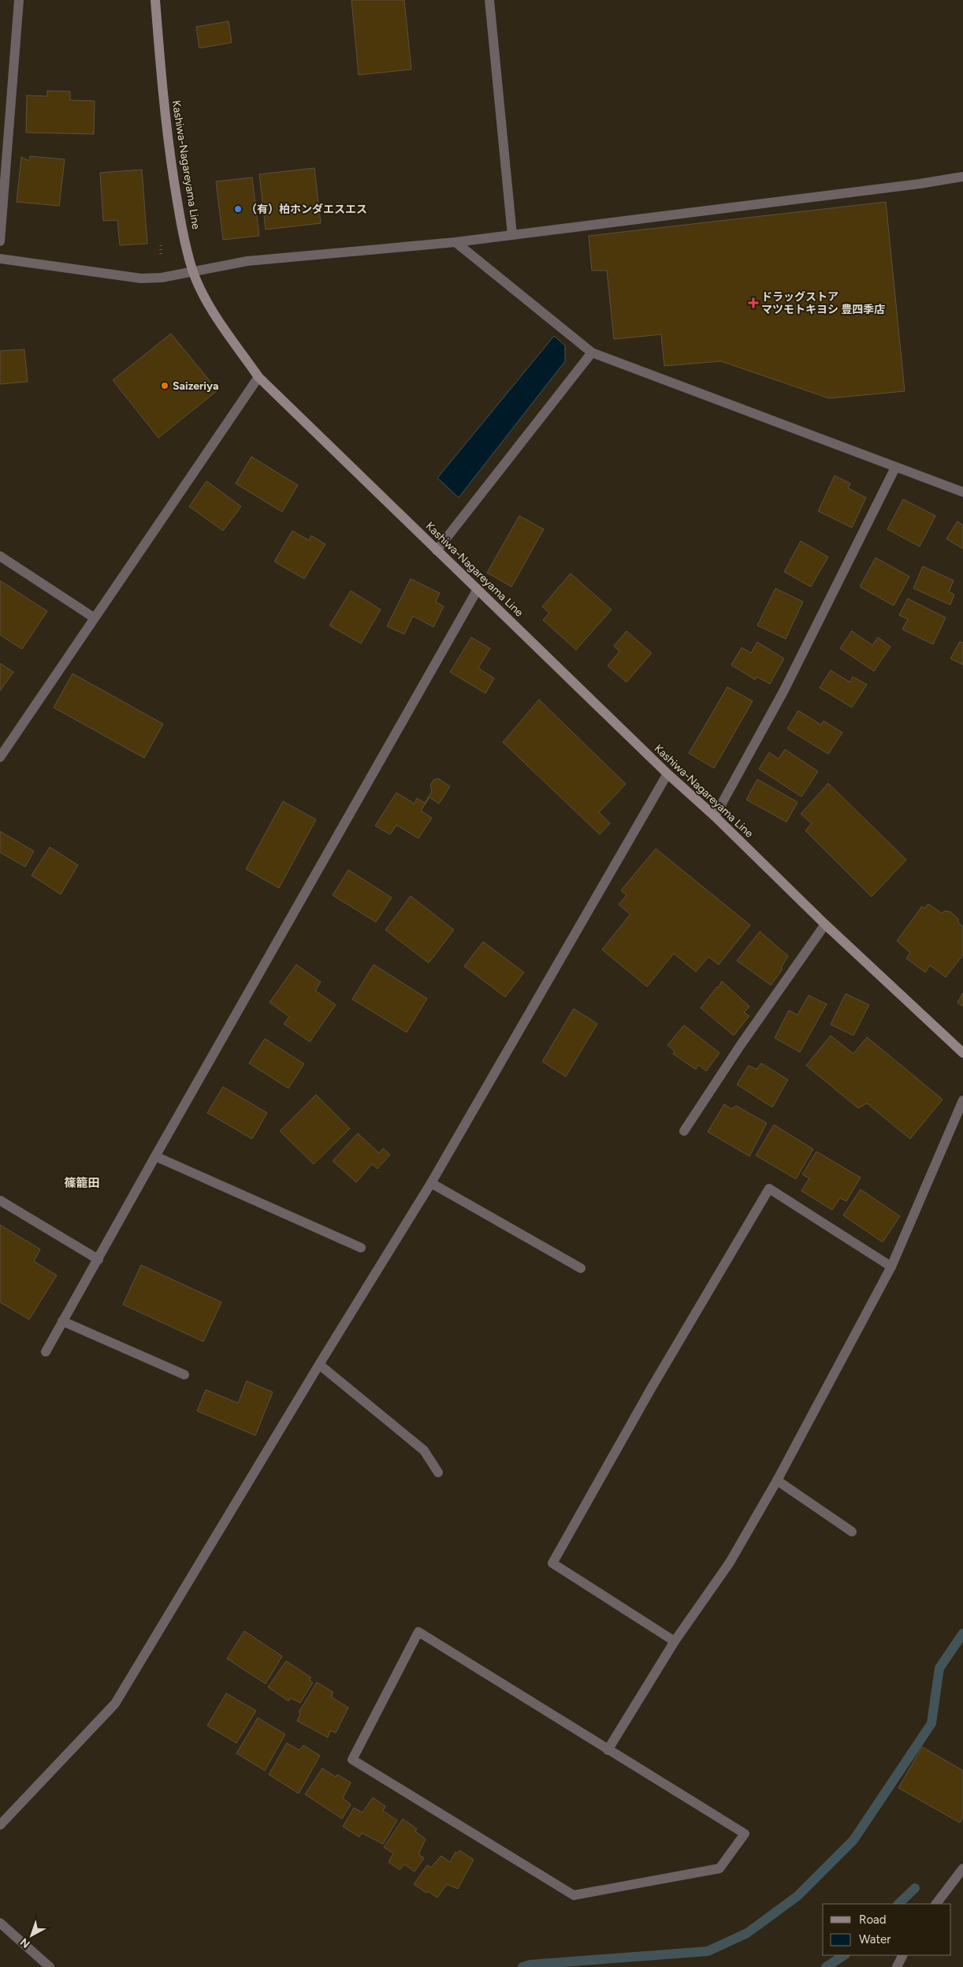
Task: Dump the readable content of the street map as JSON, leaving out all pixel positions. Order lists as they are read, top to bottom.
{
  "streets": {
    "main road": ["Kashiwa-Nagareyama Line"]
  },
  "districts": ["篠籠田"],
  "places": {
    "other": ["（有）柏ホンダエスエス", "Saizeriya"],
    "health": ["ドラッグストア マツモトキヨシ 豊四季店"]
  },
  "legend": ["Road", "Water"],
  "north": "bottom left"
}
